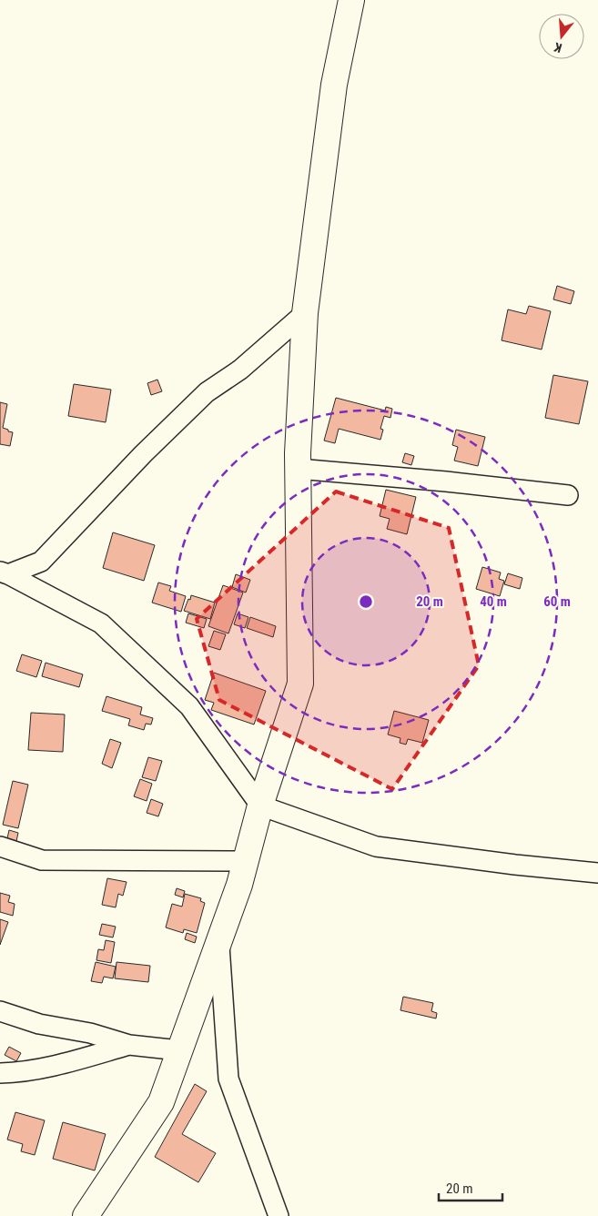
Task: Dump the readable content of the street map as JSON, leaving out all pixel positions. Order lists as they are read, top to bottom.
{
  "scale_bar": "20 m",
  "north": "bottom",
  "rings": ["20 m", "40 m", "60 m"]
}
